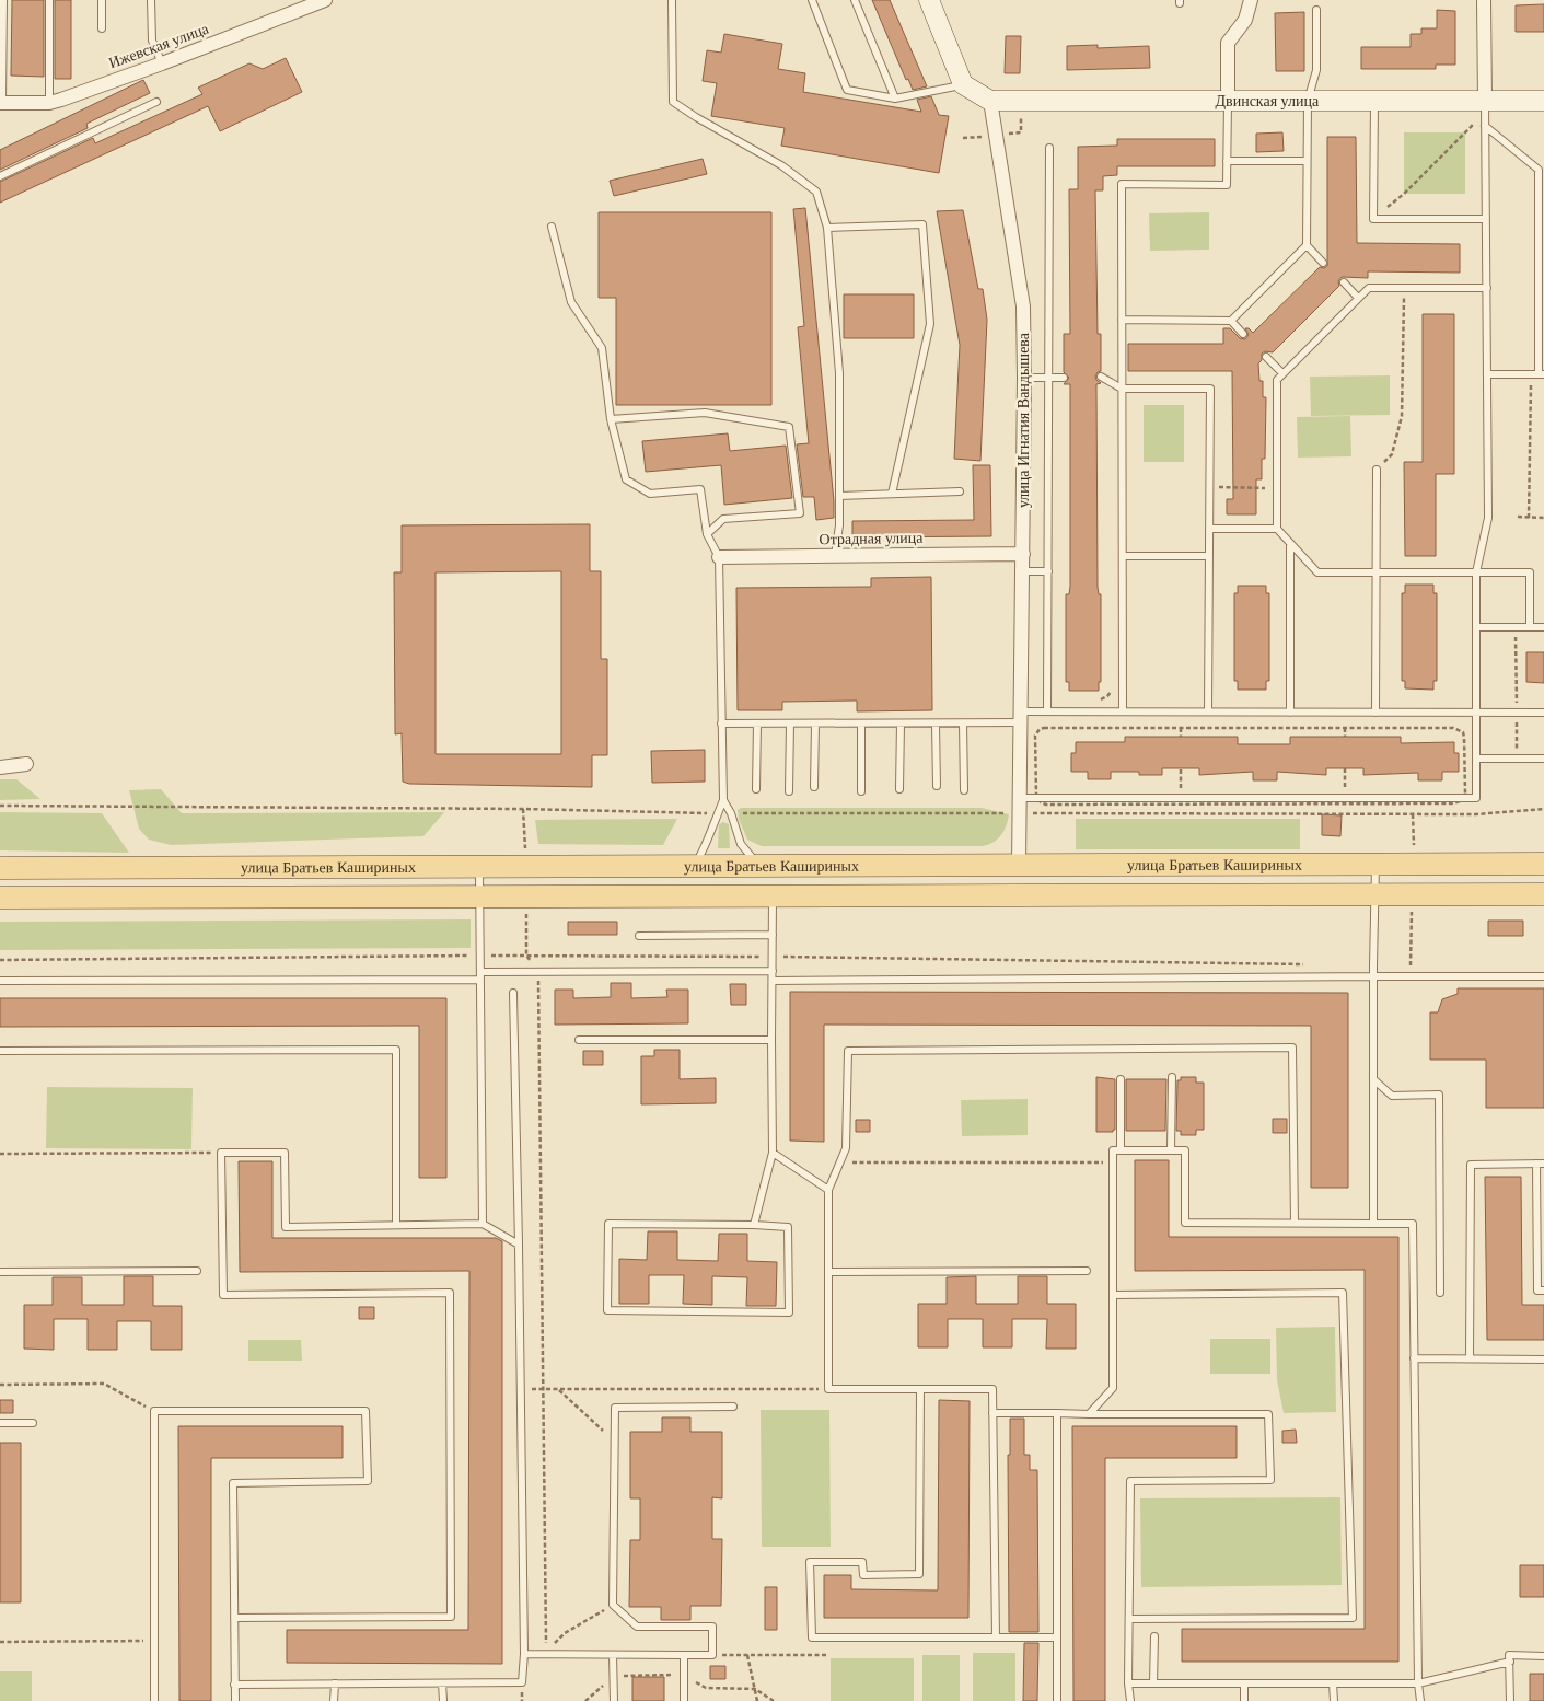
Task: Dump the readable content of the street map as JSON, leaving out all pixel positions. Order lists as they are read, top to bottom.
{
  "streets": {
    "main road": ["улица Братьев Кашириных"],
    "street": [
      "Ижевская улица",
      "Двинская улица",
      "улица Игнатия Вандышева",
      "Отрадная улица"
    ]
  },
  "crossings": [
    ["Двинская улица", "улица Игнатия Вандышева"],
    ["улица Игнатия Вандышева", "Отрадная улица"],
    ["улица Игнатия Вандышева", "улица Братьев Кашириных"]
  ]
}
